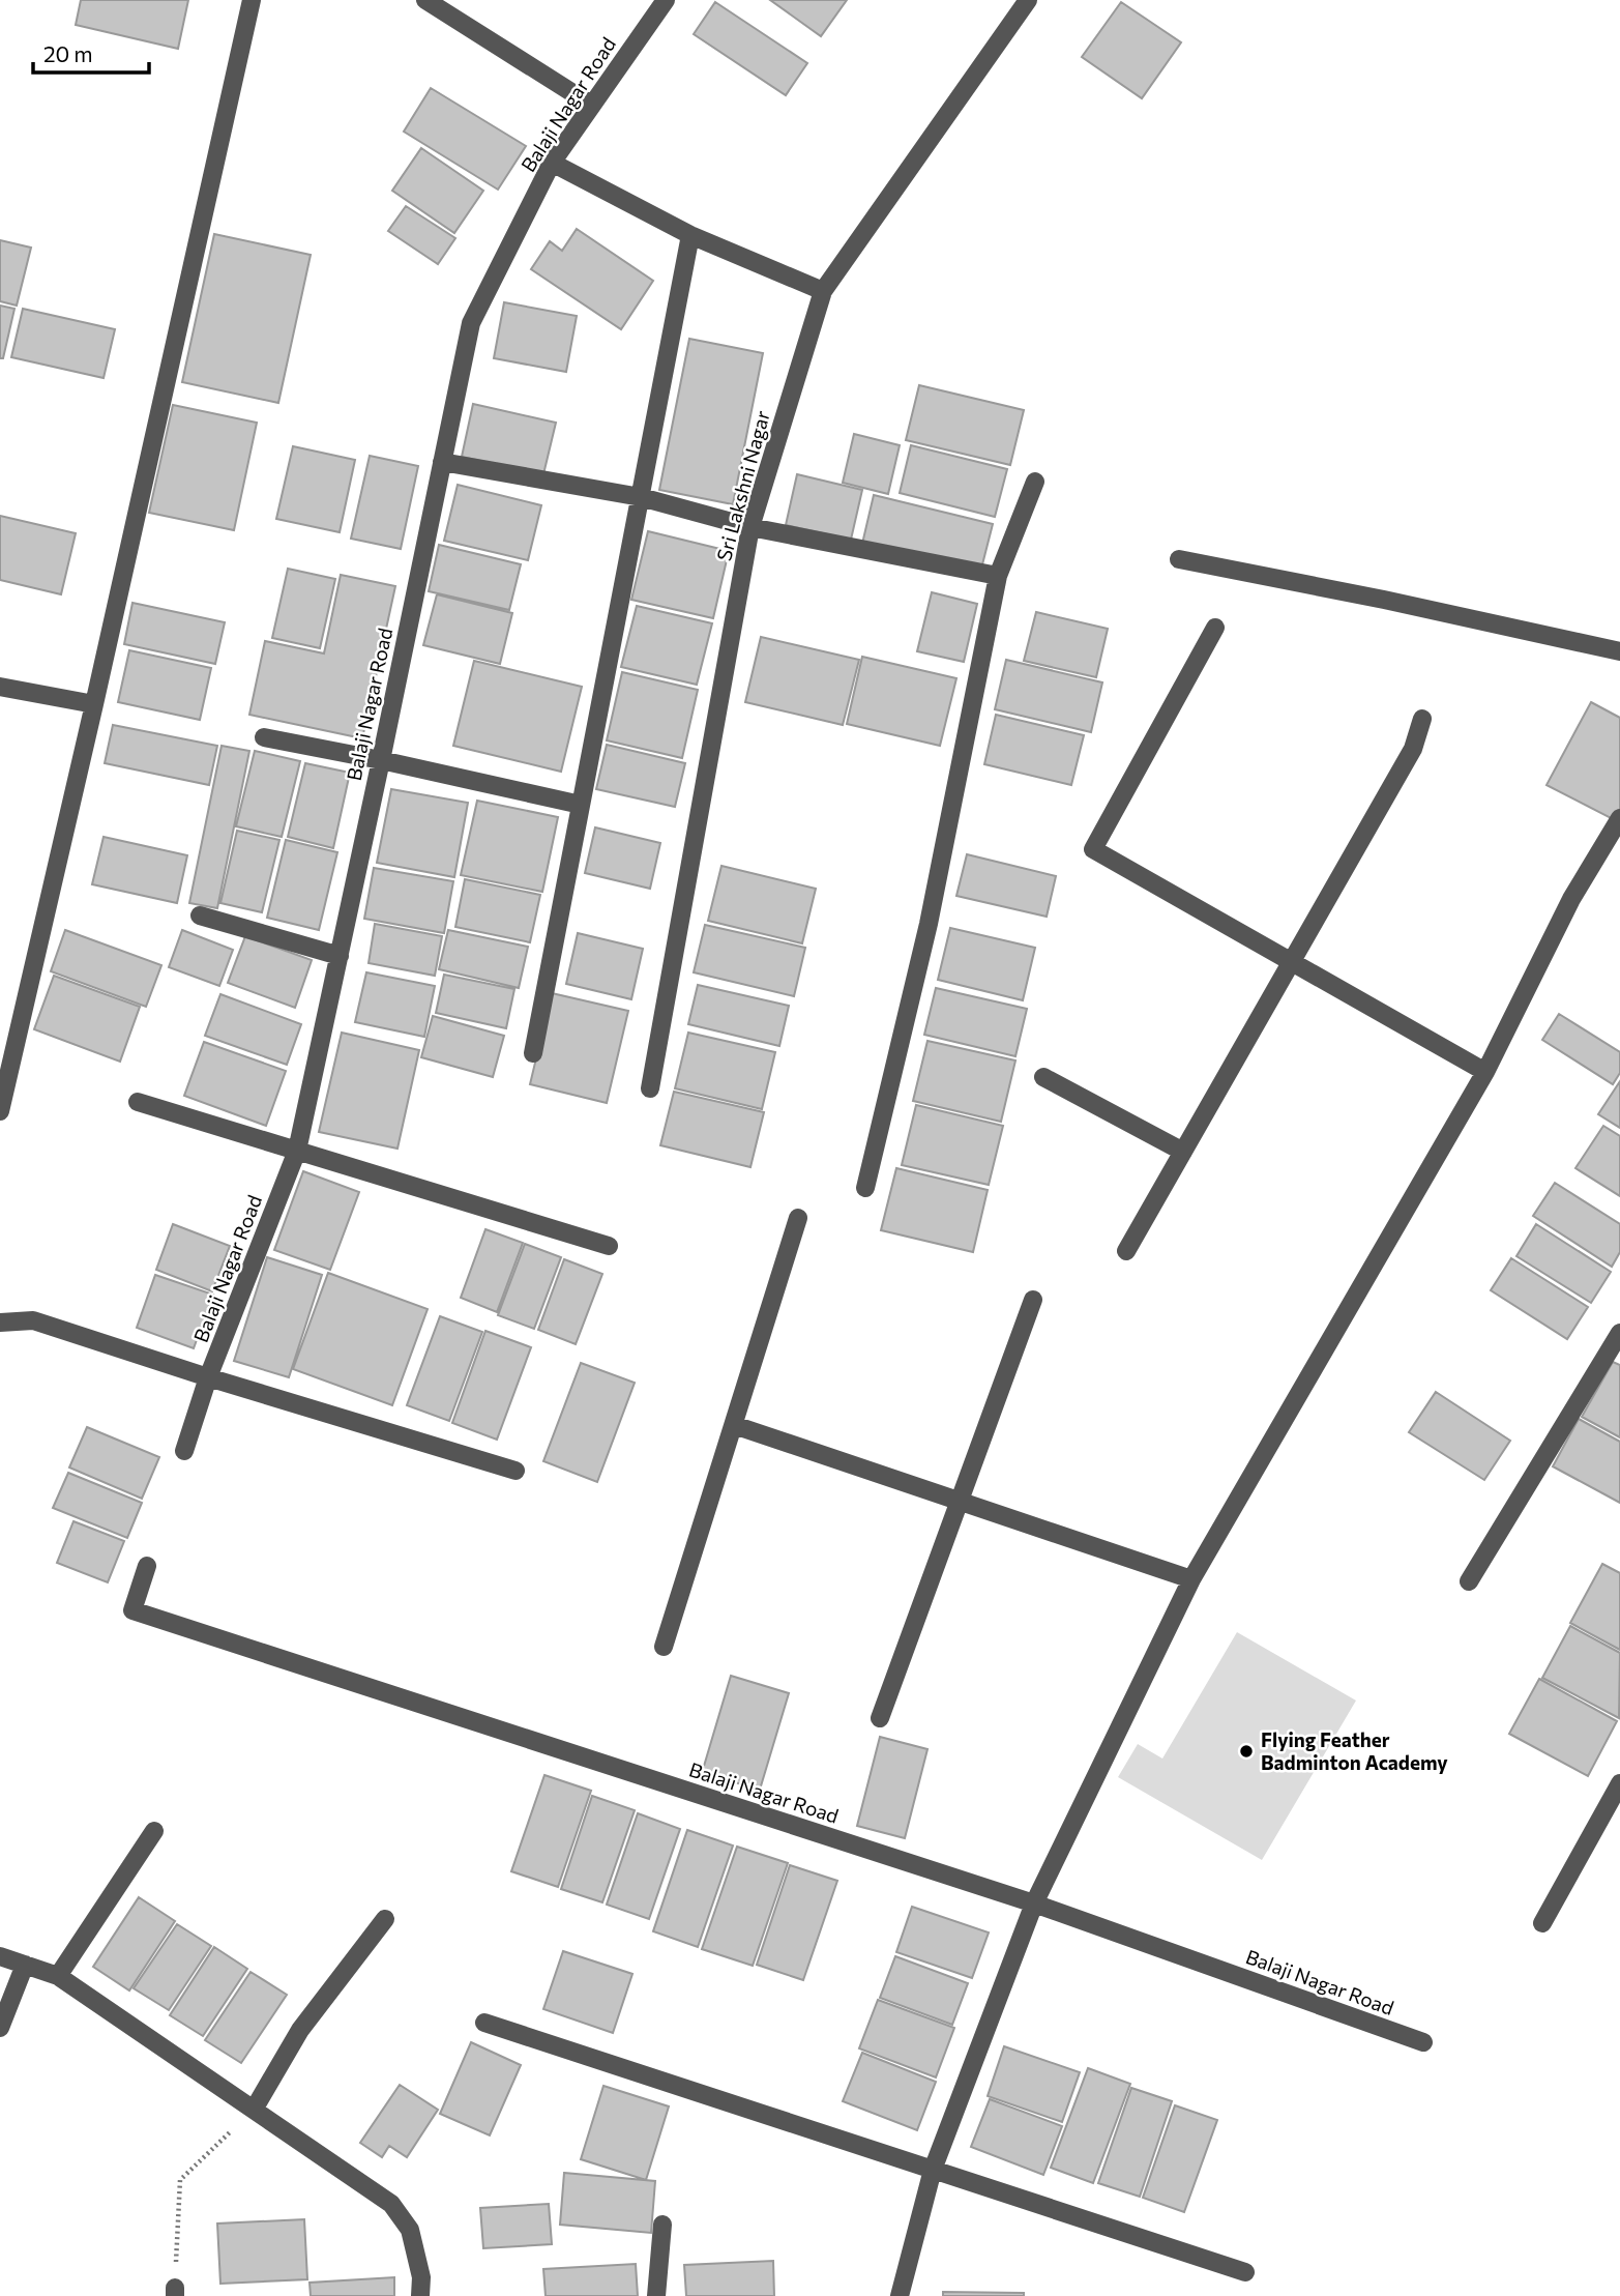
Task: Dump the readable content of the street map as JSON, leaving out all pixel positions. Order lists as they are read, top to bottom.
{
  "streets": {
    "street": ["Balaji Nagar Road", "Sri Lakshni Nagar"]
  },
  "places": ["Flying Feather Badminton Academy"],
  "scale_bar": "20 m"
}
